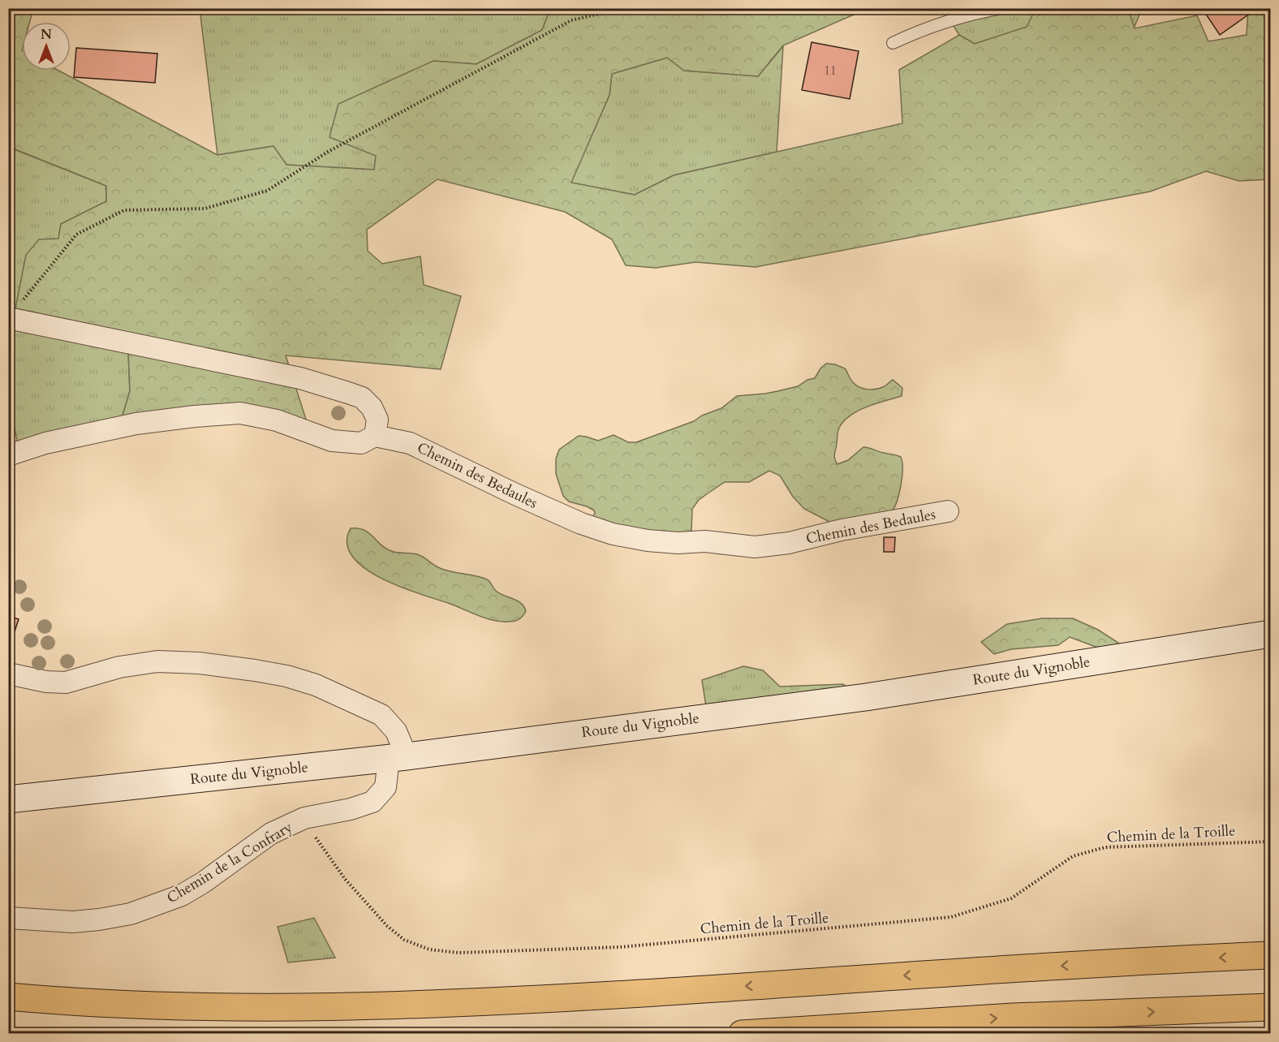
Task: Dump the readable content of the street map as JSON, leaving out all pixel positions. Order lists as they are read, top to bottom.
{
  "streets": {
    "street": ["Chemin des Bedaules", "Route du Vignoble", "Chemin de la Confrary"],
    "path": ["Chemin de la Troille"]
  },
  "crossings": [
    ["Route du Vignoble", "Chemin de la Confrary"],
    ["Chemin de la Troille", "Chemin de la Confrary"]
  ],
  "house_numbers": ["11"],
  "north": "top"
}
